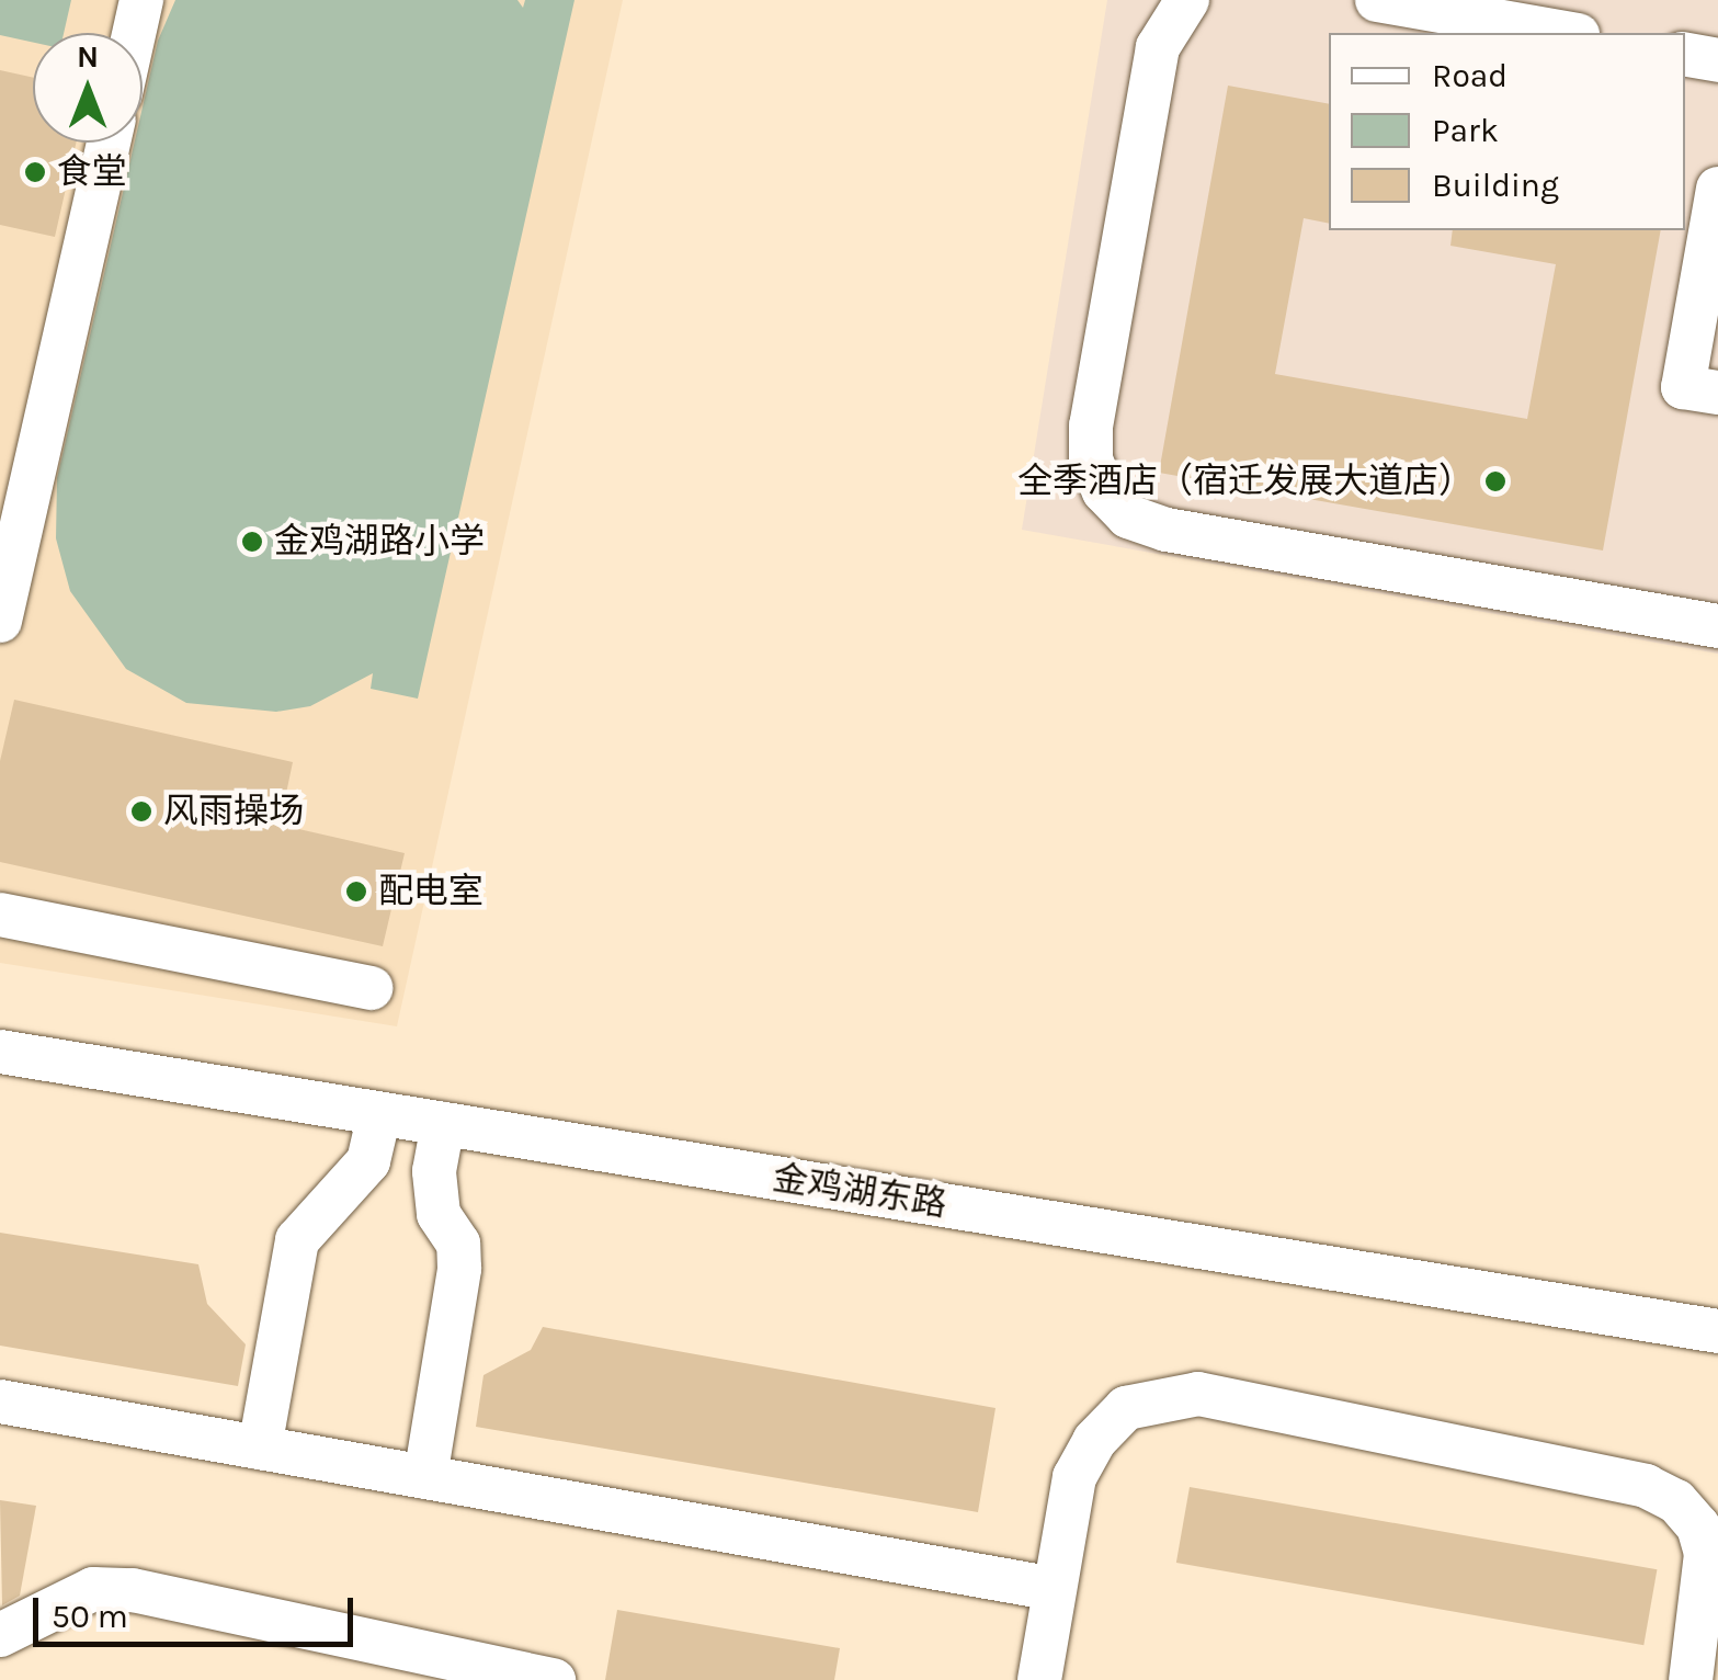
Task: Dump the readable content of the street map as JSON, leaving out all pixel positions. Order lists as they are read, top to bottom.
{
  "streets": {
    "street": ["金鸡湖东路"]
  },
  "places": [
    "食堂",
    "全季酒店（宿迁发展大道店）",
    "金鸡湖路小学",
    "风雨操场",
    "配电室"
  ],
  "legend": ["Road", "Park", "Building"],
  "scale_bar": "50 m",
  "north": "top"
}
